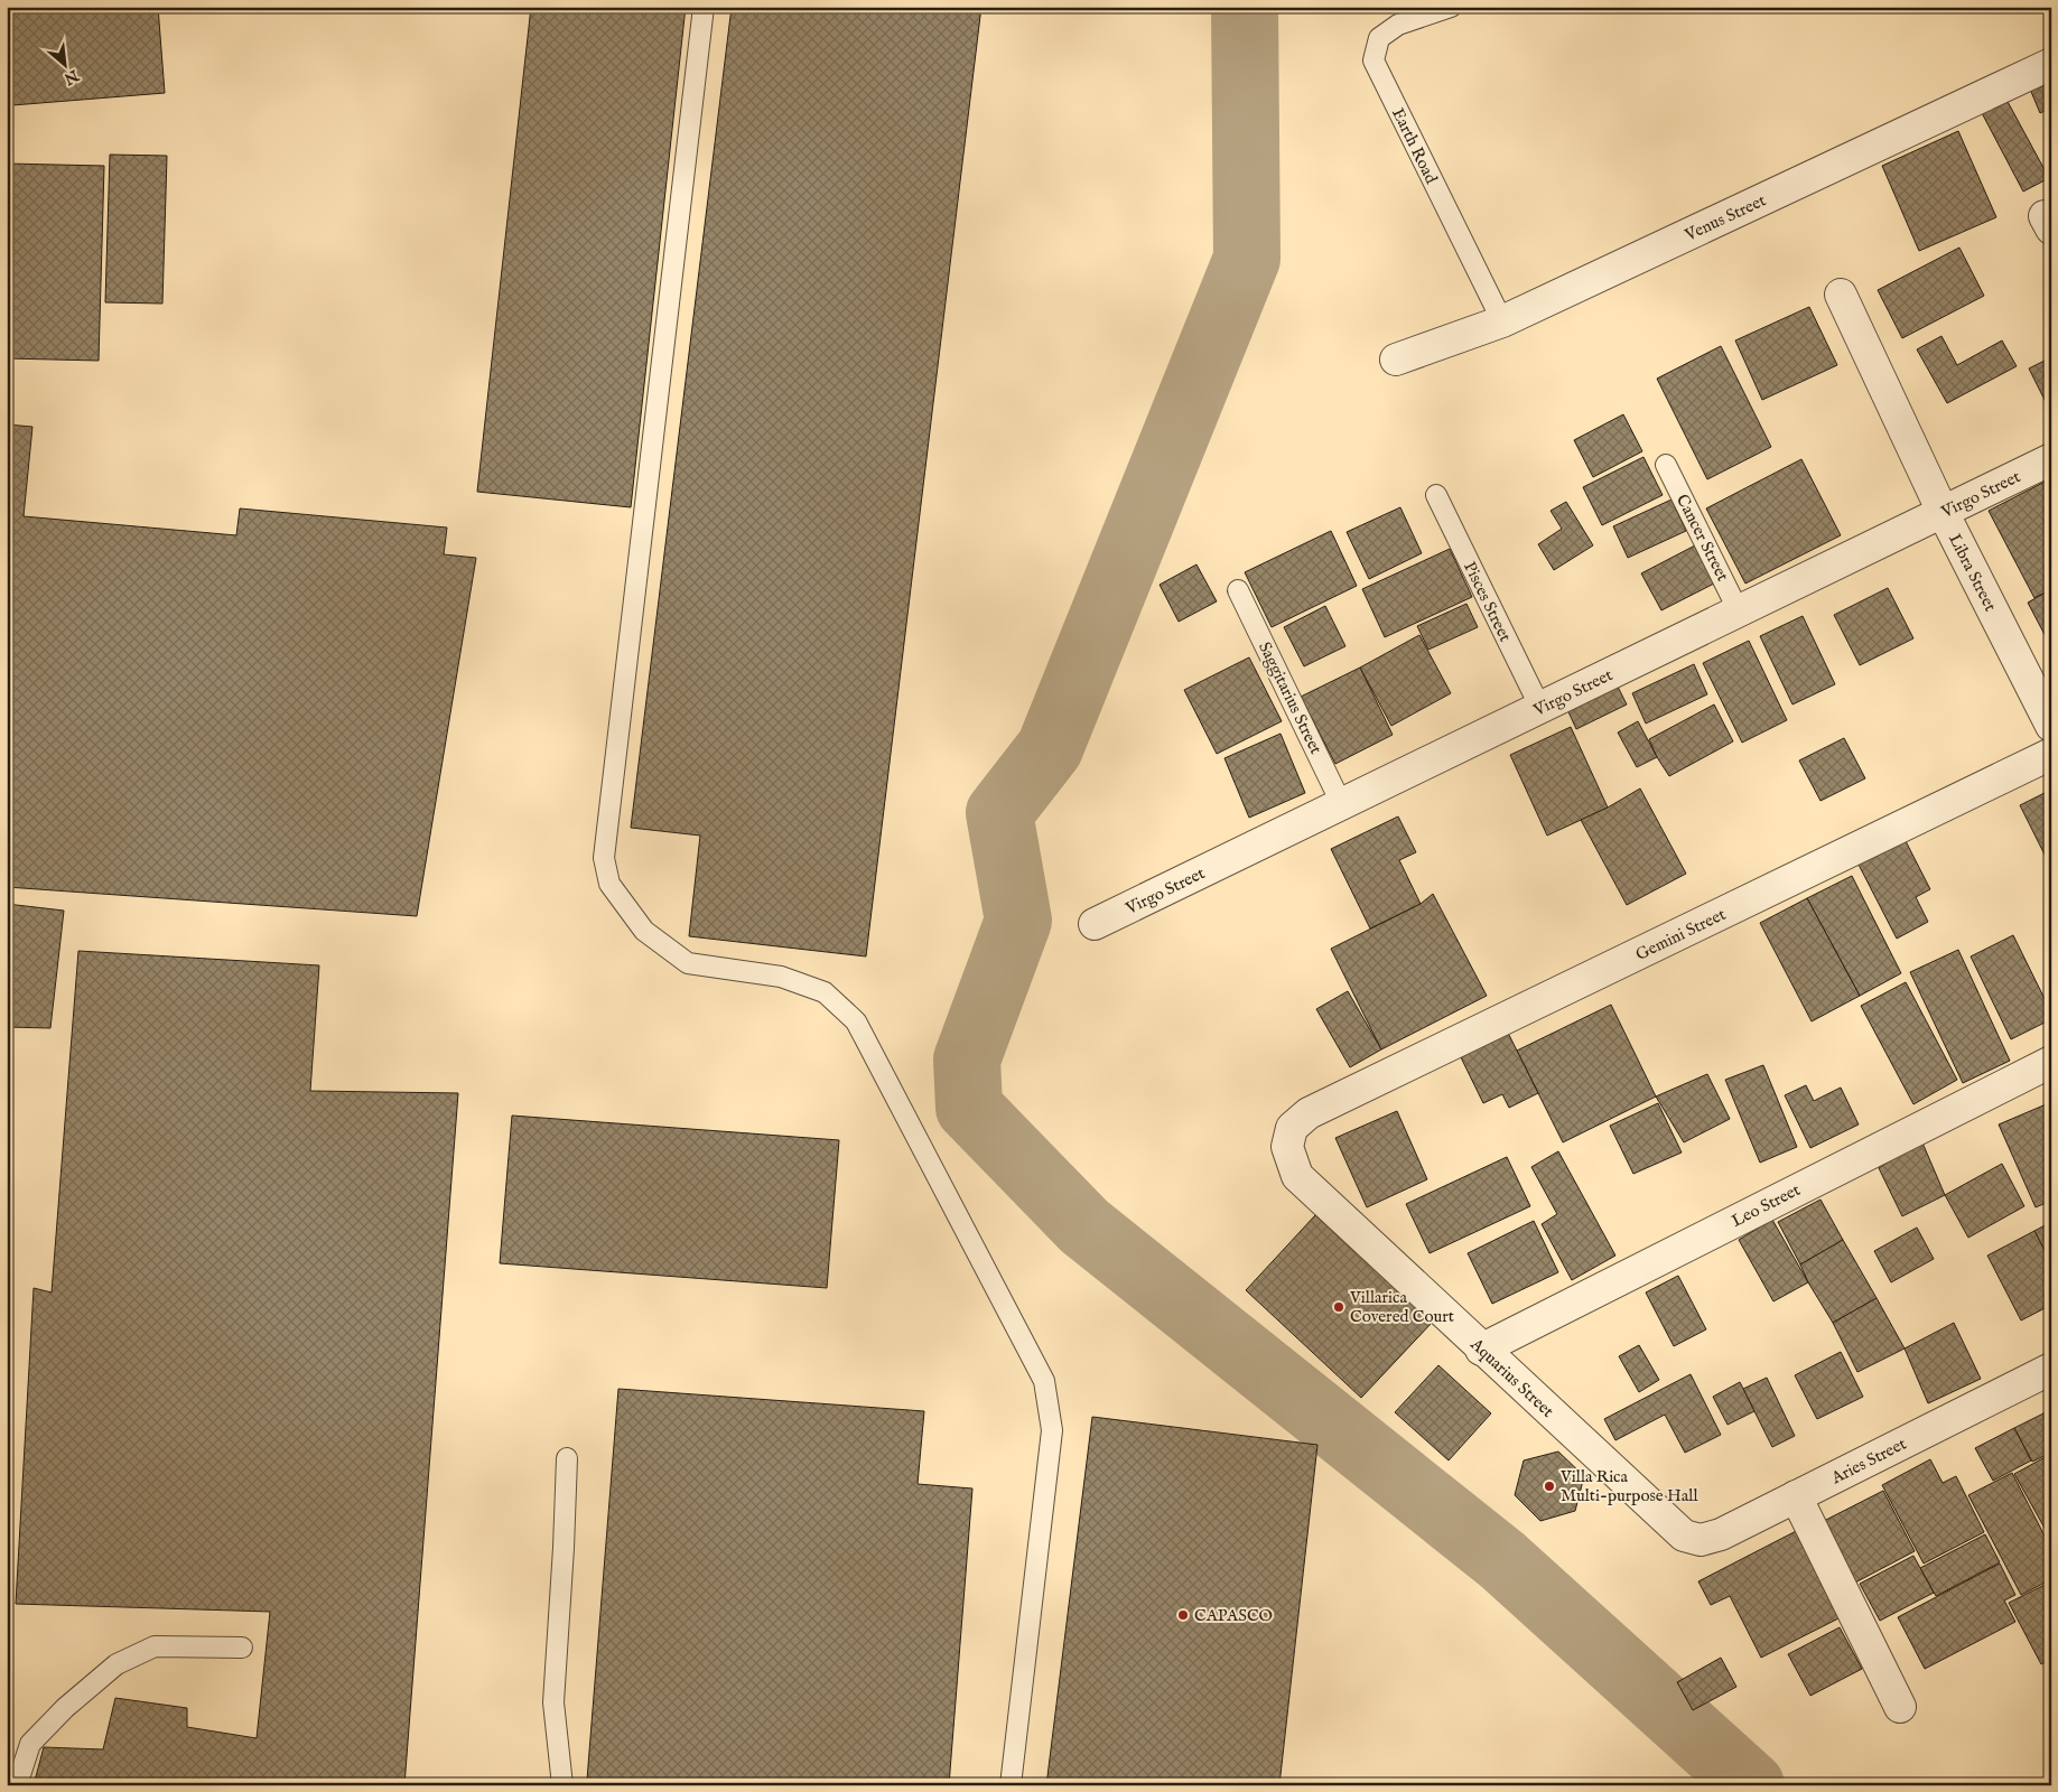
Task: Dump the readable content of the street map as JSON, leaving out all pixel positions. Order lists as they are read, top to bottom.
{
  "streets": {
    "street": [
      "Venus Street",
      "Virgo Street",
      "Libra Street",
      "Gemini Street",
      "Leo Street",
      "Aquarius Street",
      "Aries Street"
    ],
    "lane": [
      "Earth Road",
      "Cancer Street",
      "Pisces Street",
      "Saggitarius Street"
    ]
  },
  "crossings": [
    ["Earth Road", "Venus Street"],
    ["Virgo Street", "Cancer Street"],
    ["Virgo Street", "Libra Street"],
    ["Virgo Street", "Pisces Street"],
    ["Virgo Street", "Saggitarius Street"],
    ["Gemini Street", "Aquarius Street"],
    ["Leo Street", "Aquarius Street"],
    ["Aquarius Street", "Aries Street"]
  ],
  "places": ["Villarica Covered Court", "Villa Rica Multi-purpose Hall", "CAPASCO"],
  "north": "bottom right"
}
